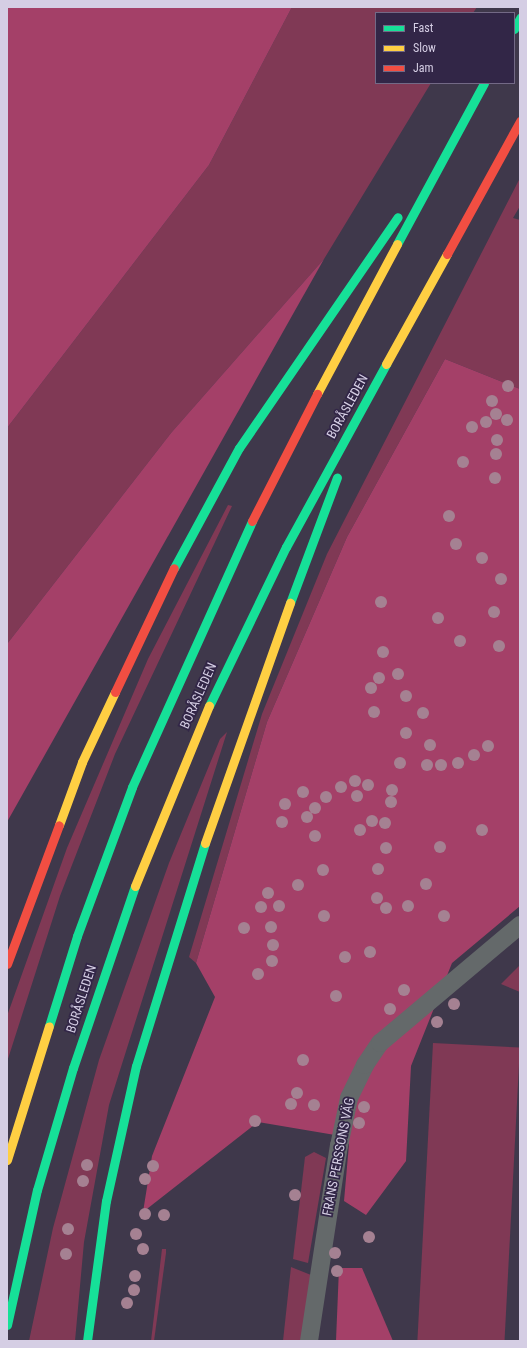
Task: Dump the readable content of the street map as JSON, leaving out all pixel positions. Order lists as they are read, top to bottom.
{
  "streets": {
    "highway": ["BORÅSLEDEN"],
    "street": ["FRANS PERSSONS VÄG"]
  },
  "legend": ["Fast", "Slow", "Jam"]
}
